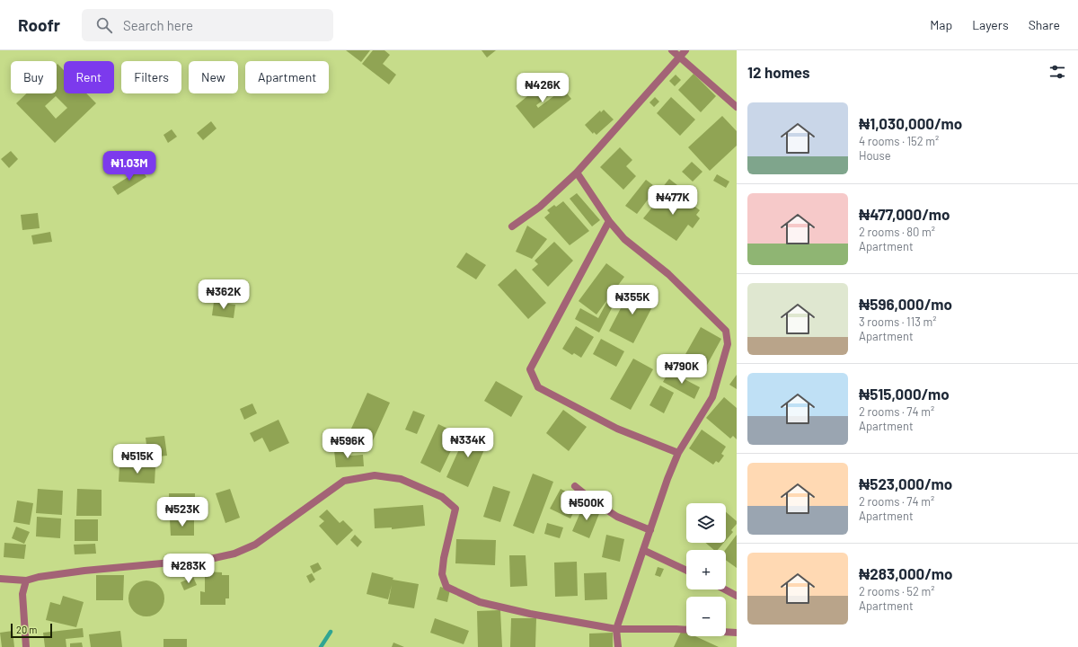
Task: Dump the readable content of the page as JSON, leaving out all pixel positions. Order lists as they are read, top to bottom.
{
  "scale_bar": "20 m",
  "page": {
    "header": "Roofr",
    "search": "Search here",
    "nav": ["Map", "Layers", "Share"],
    "heading": "12 homes",
    "chip": [
      "Buy",
      "Rent",
      "Filters",
      "New",
      "Apartment"
    ],
    "price": [
      "₦426K",
      "₦1.03M",
      "₦477K",
      "₦362K",
      "₦355K",
      "₦790K",
      "₦334K",
      "₦596K",
      "₦515K",
      "₦500K",
      "₦523K",
      "₦283K"
    ],
    "list": [
      {
        "name": "₦1,030,000/mo",
        "note": "4 rooms · 152 m² · House"
      },
      {
        "name": "₦477,000/mo",
        "note": "2 rooms · 80 m² · Apartment"
      },
      {
        "name": "₦596,000/mo",
        "note": "3 rooms · 113 m² · Apartment"
      },
      {
        "name": "₦515,000/mo",
        "note": "2 rooms · 74 m² · Apartment"
      },
      {
        "name": "₦523,000/mo",
        "note": "2 rooms · 74 m² · Apartment"
      },
      {
        "name": "₦283,000/mo",
        "note": "2 rooms · 52 m² · Apartment"
      }
    ],
    "map_buttons": ["+", "−"],
    "scale": "20 m"
  }
}
